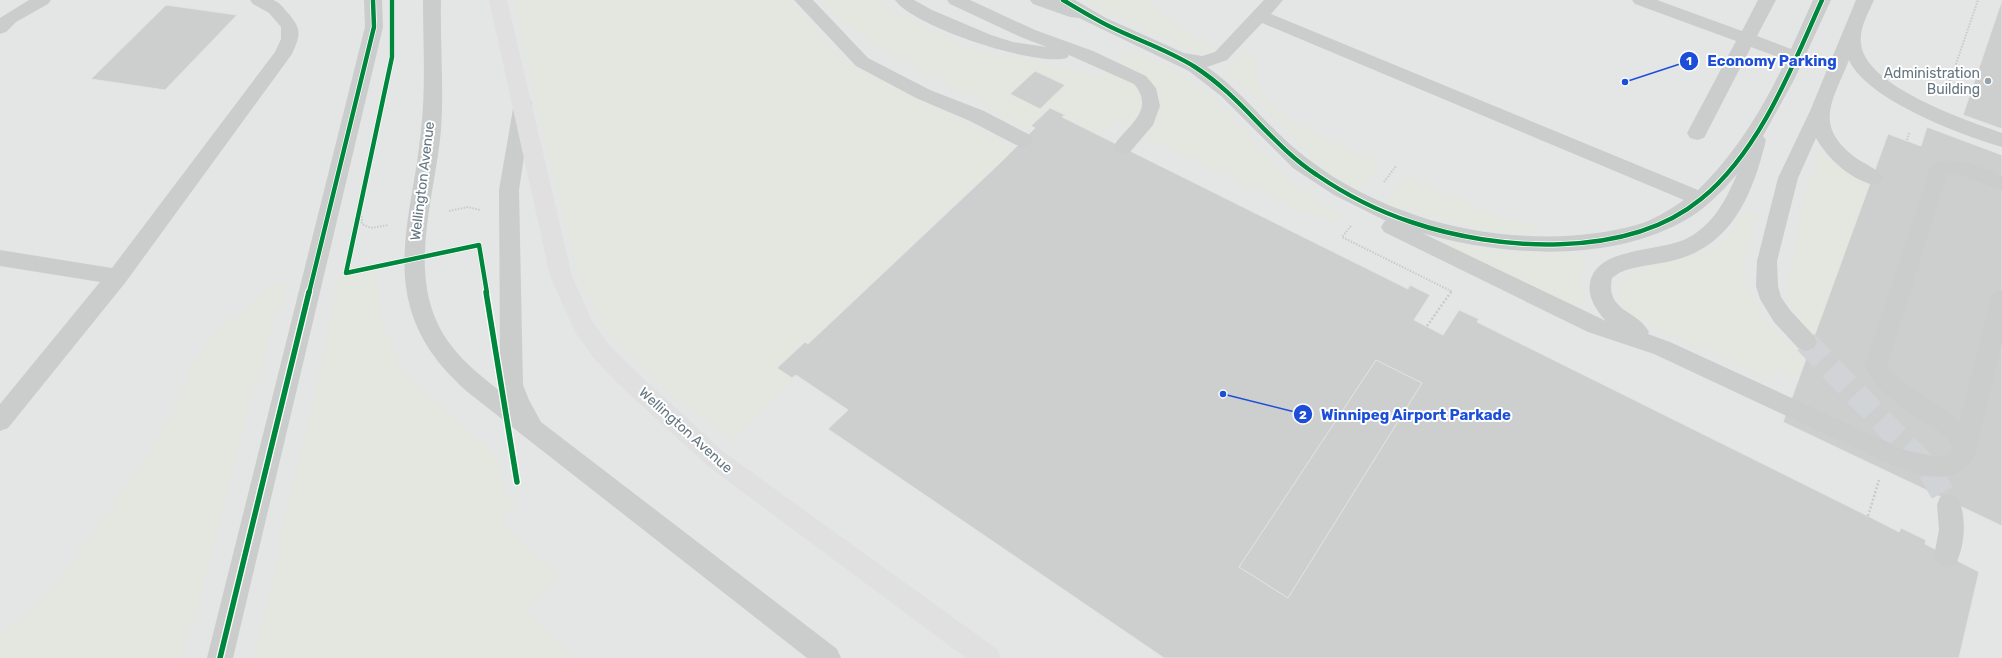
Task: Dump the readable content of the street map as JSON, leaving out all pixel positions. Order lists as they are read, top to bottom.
{
  "streets": {
    "main road": ["Wellington Avenue"]
  },
  "places": ["Administration Building", "Economy Parking", "Winnipeg Airport Parkade"]
}
